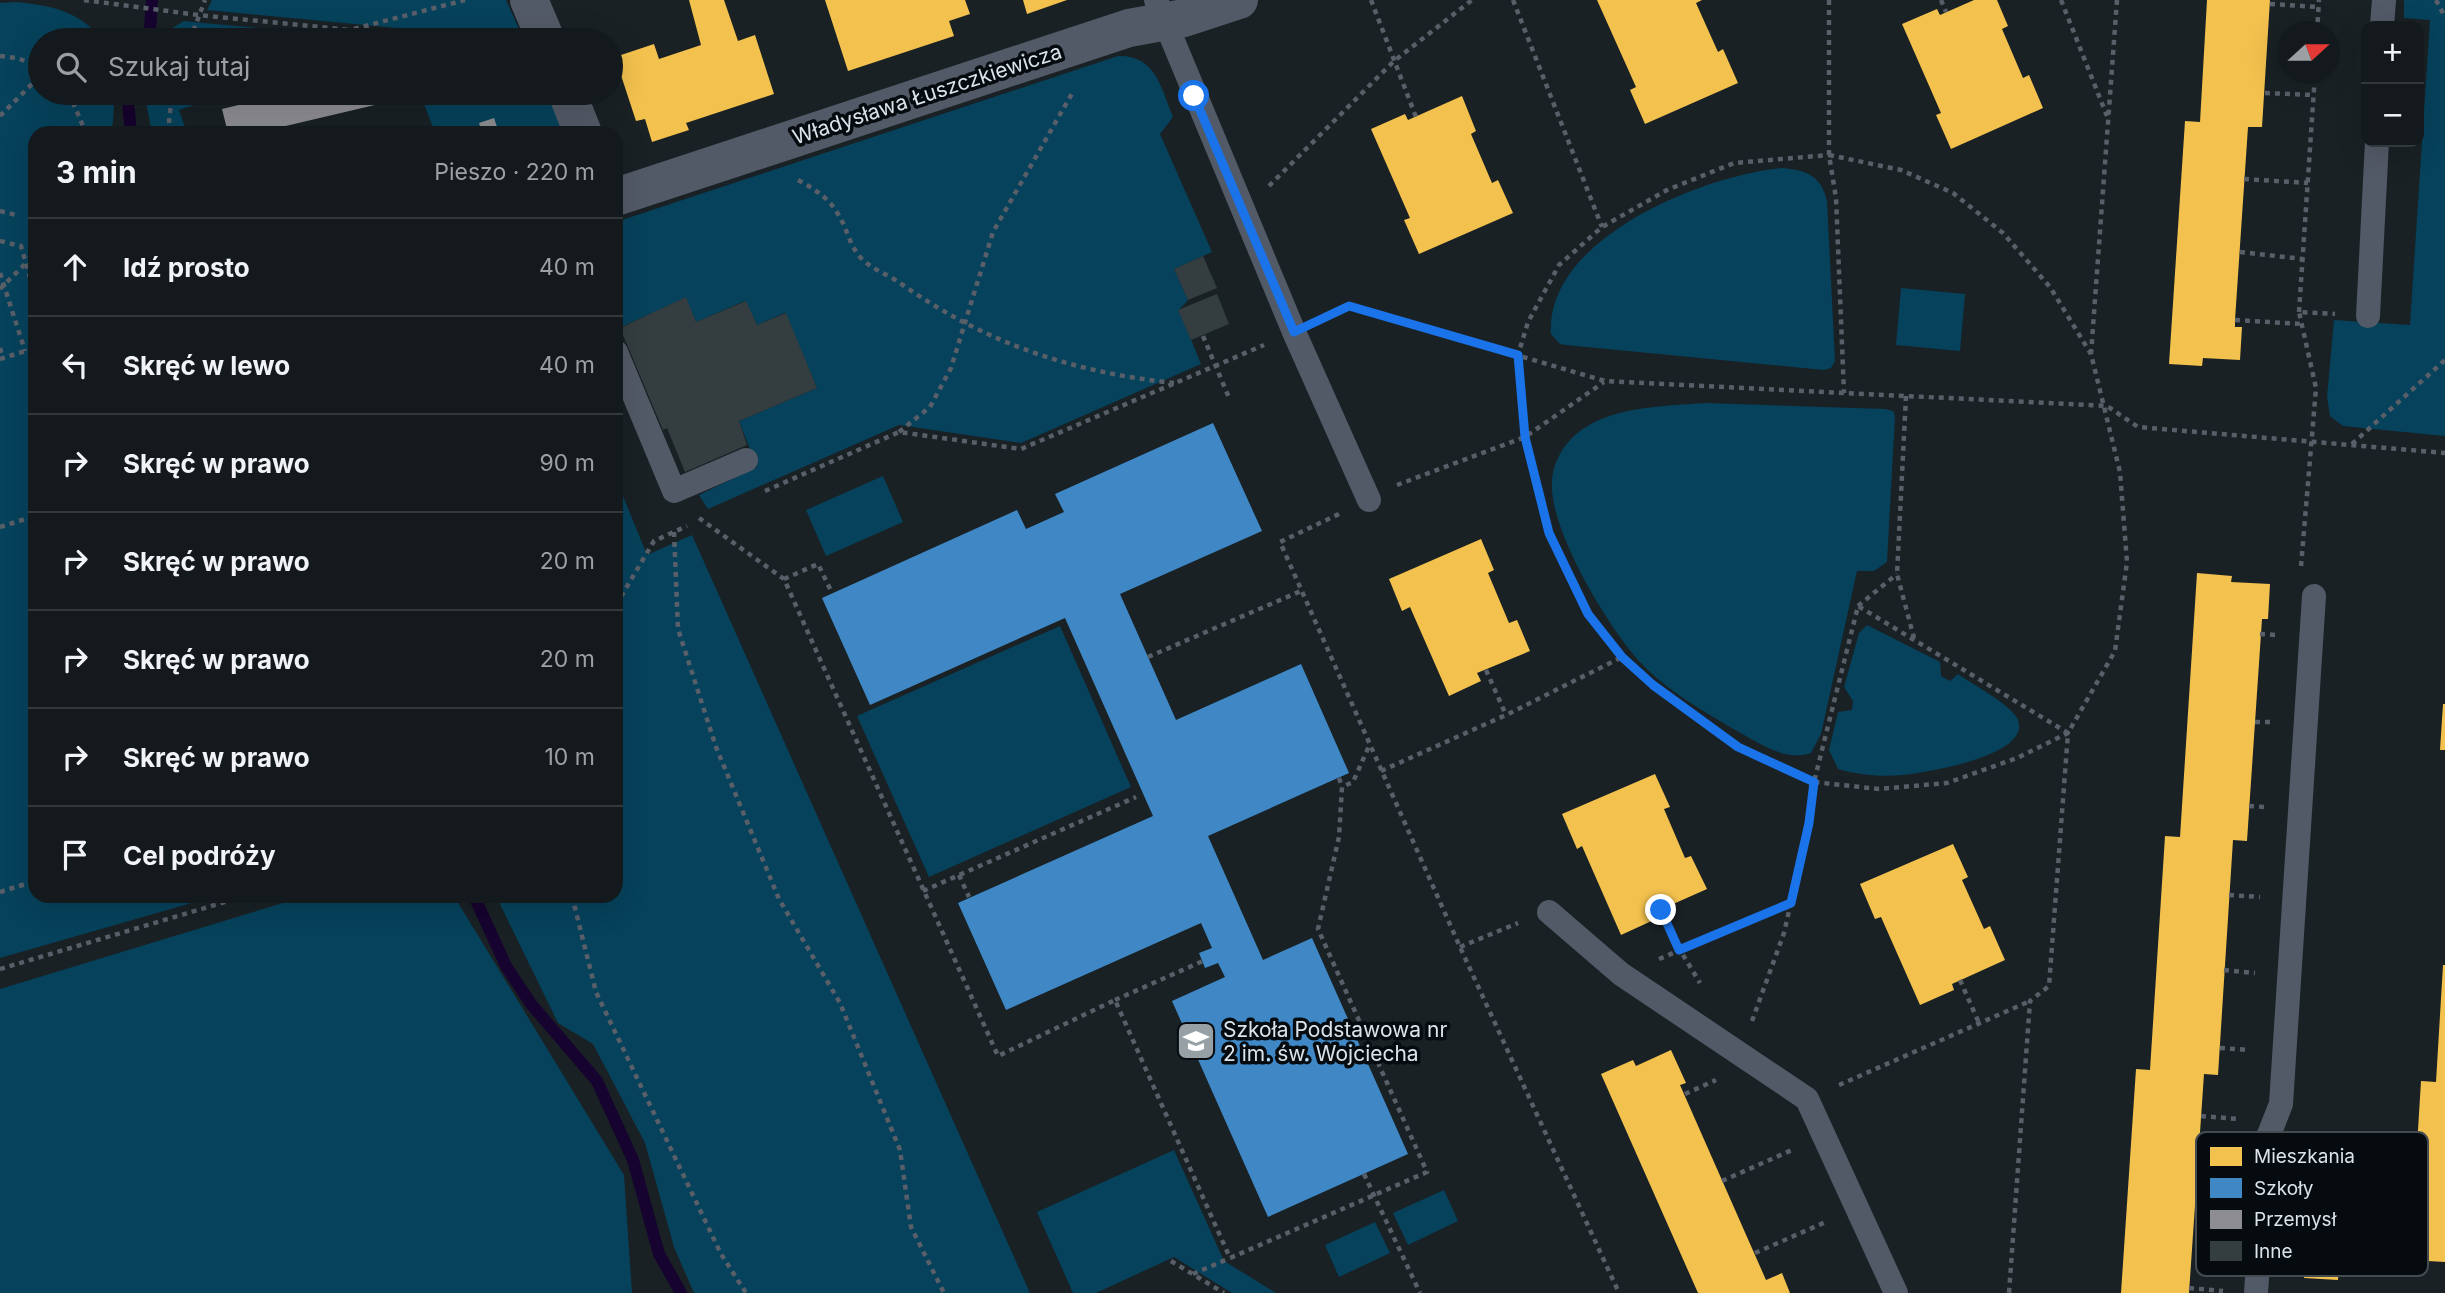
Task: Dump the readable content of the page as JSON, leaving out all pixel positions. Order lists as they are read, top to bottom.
{
  "streets": {
    "street": ["Władysława Łuszczkiewicza"]
  },
  "places": {
    "school or university": ["Szkoła Podstawowa nr 2 im. św. Wojciecha"]
  },
  "legend": [
    "Mieszkania",
    "Szkoły",
    "Przemysł",
    "Inne"
  ],
  "north": "right",
  "page": {
    "map_buttons": ["+", "−"],
    "search": "Szukaj tutaj",
    "heading": ["3 min", "Pieszo · 220 m"],
    "list": [
      ["Idź prosto", "40 m"],
      ["Skręć w lewo", "40 m"],
      ["Skręć w prawo", "90 m"],
      ["Skręć w prawo", "20 m"],
      ["Skręć w prawo", "20 m"],
      ["Skręć w prawo", "10 m"],
      "Cel podróży"
    ]
  }
}
